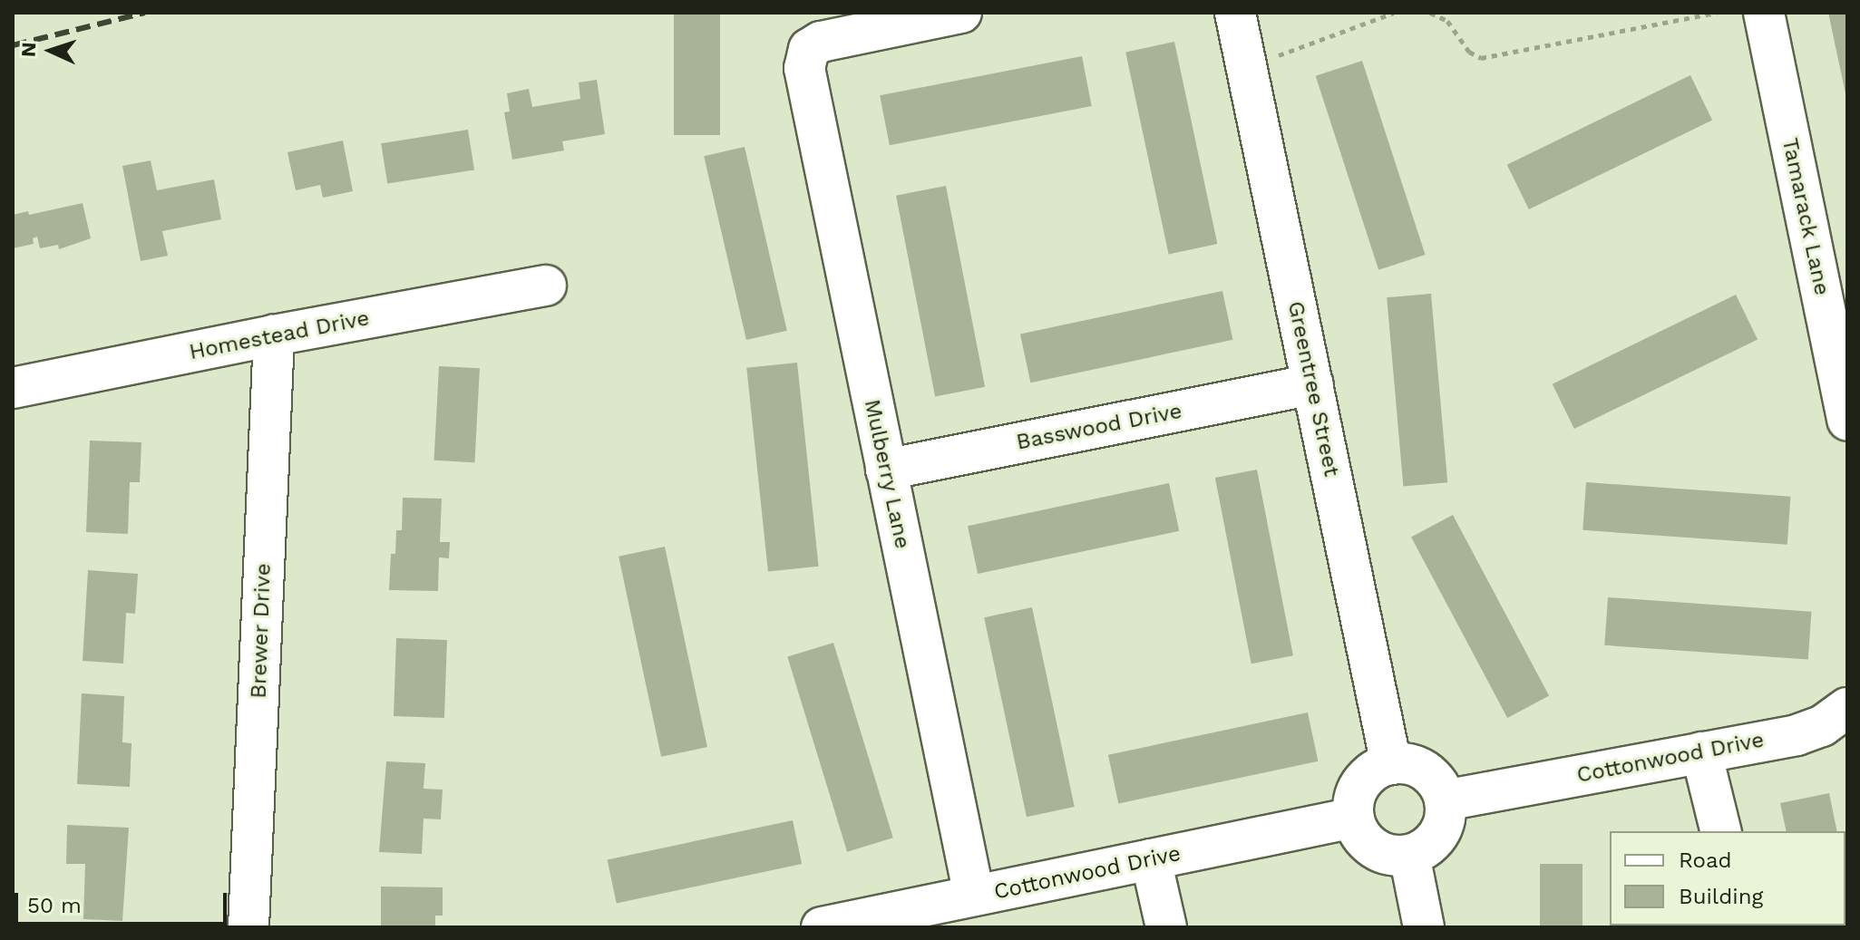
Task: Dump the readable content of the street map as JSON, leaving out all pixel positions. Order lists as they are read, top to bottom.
{
  "streets": {
    "street": [
      "Tamarack Lane",
      "Homestead Drive",
      "Greentree Street",
      "Basswood Drive",
      "Mulberry Lane",
      "Brewer Drive",
      "Cottonwood Drive"
    ]
  },
  "crossings": [
    ["Homestead Drive", "Brewer Drive"],
    ["Greentree Street", "Basswood Drive"],
    ["Greentree Street", "Cottonwood Drive"],
    ["Basswood Drive", "Mulberry Lane"],
    ["Mulberry Lane", "Cottonwood Drive"]
  ],
  "legend": ["Road", "Building"],
  "scale_bar": "50 m",
  "north": "left"
}
